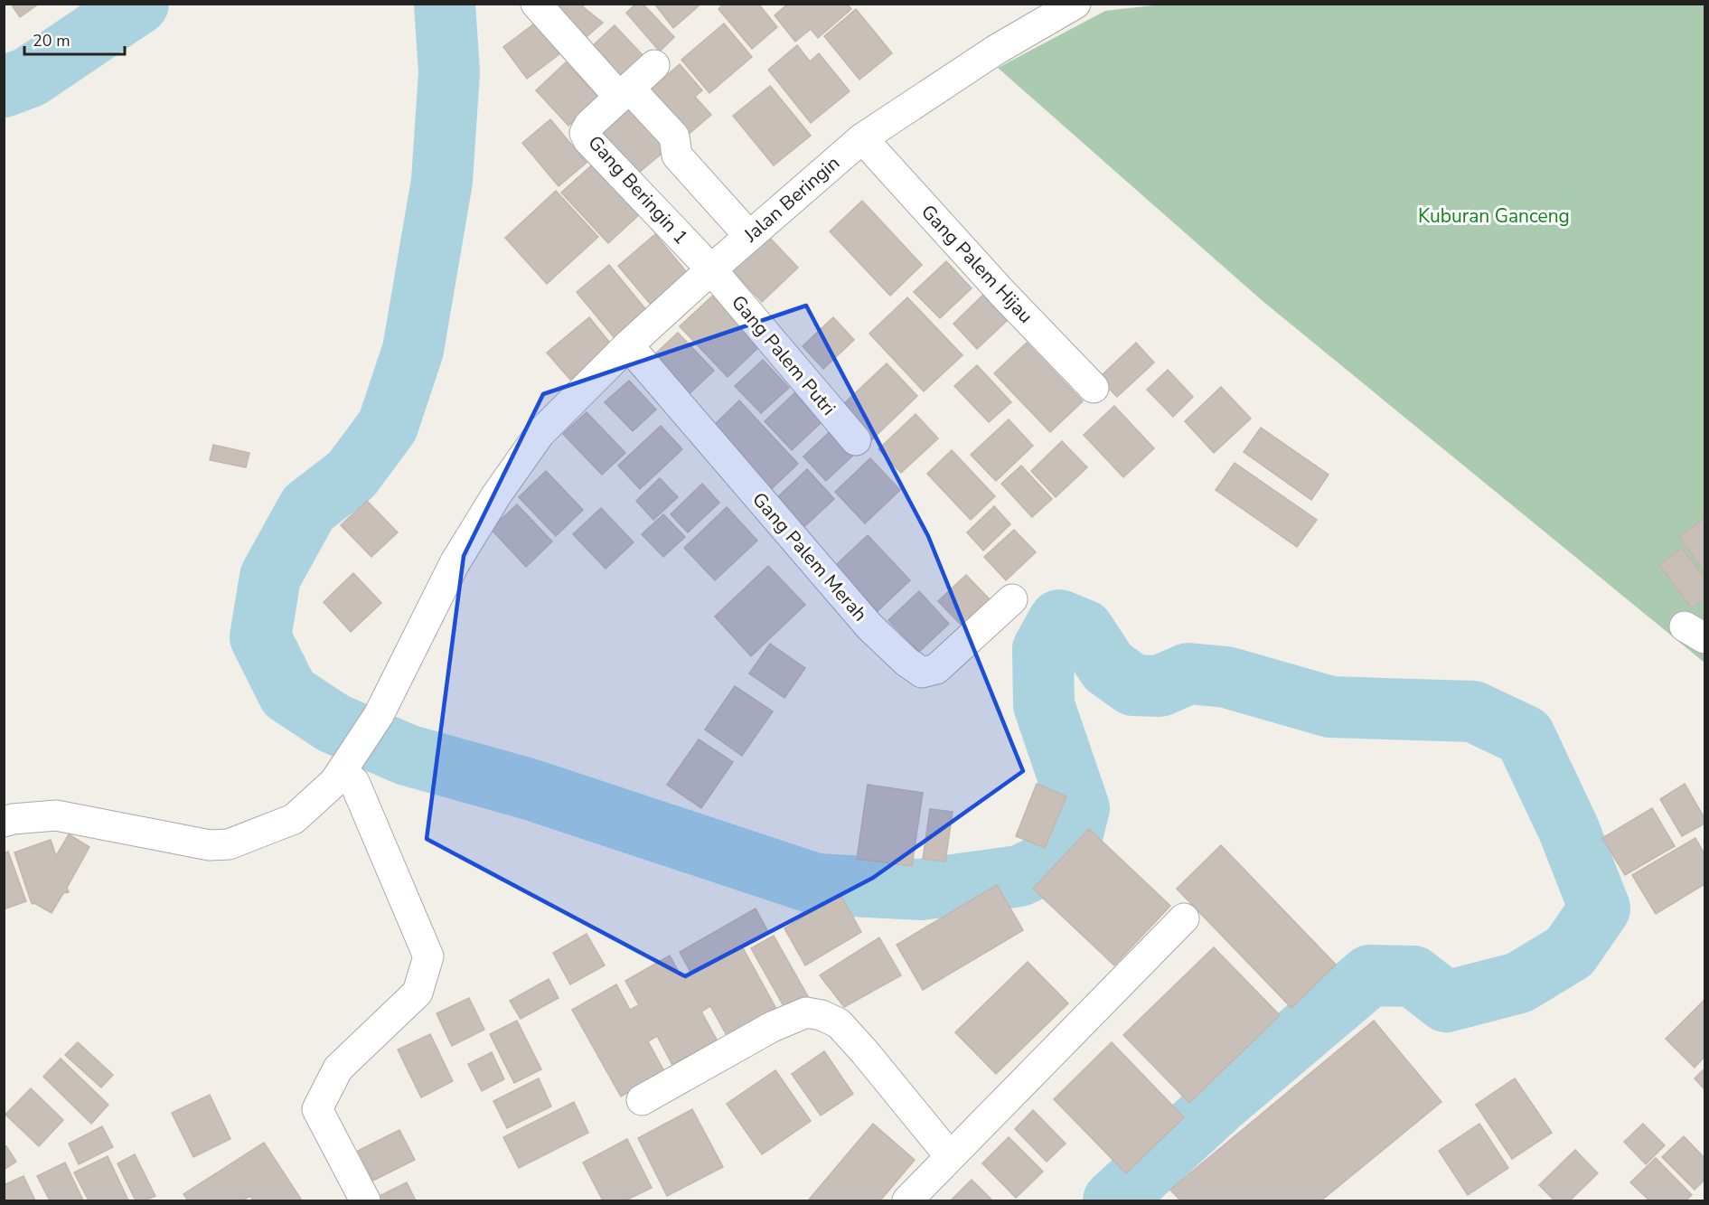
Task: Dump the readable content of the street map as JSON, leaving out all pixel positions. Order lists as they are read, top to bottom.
{
  "streets": {
    "street": [
      "Gang Beringin 1",
      "Jalan Beringin",
      "Gang Palem Hijau",
      "Gang Palem Putri",
      "Gang Palem Merah"
    ]
  },
  "crossings": [
    ["Gang Beringin 1", "Jalan Beringin"],
    ["Gang Beringin 1", "Gang Palem Putri"],
    ["Jalan Beringin", "Gang Palem Hijau"],
    ["Jalan Beringin", "Gang Palem Putri"],
    ["Jalan Beringin", "Gang Palem Merah"]
  ],
  "parks": ["Kuburan Ganceng"],
  "scale_bar": "20 m"
}
